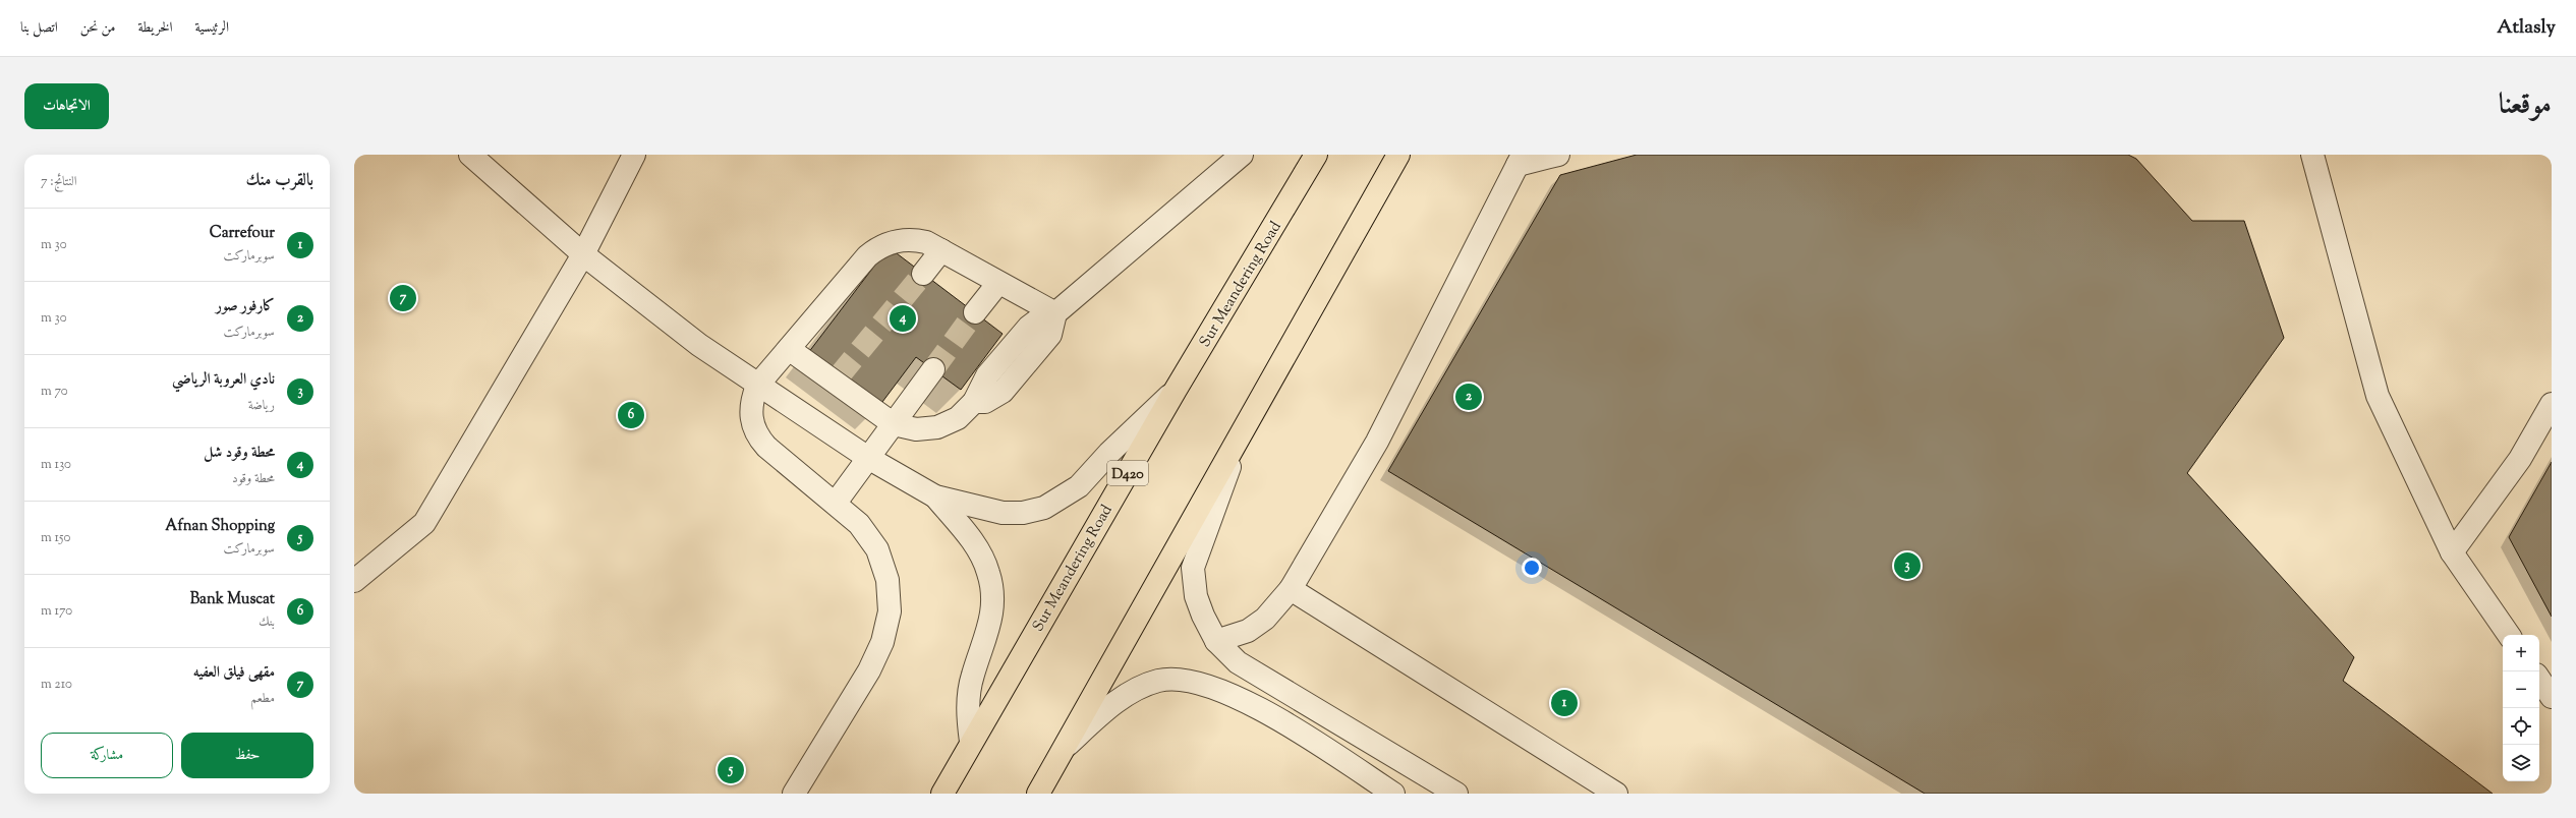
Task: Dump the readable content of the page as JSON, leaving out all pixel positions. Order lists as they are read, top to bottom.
{
  "streets": {
    "main road": ["Sur Meandering Road", "D420"]
  },
  "page": {
    "header": "Atlasly",
    "nav": [
      "الرئيسية",
      "الخريطة",
      "من نحن",
      "اتصل بنا"
    ],
    "title": "موقعنا",
    "buttons": [
      "الاتجاهات",
      ["حفظ", "مشاركة"]
    ],
    "heading": ["بالقرب منك", "النتائج: 7"],
    "list": [
      {
        "mark": "1",
        "name": "Carrefour",
        "note": "سوبرماركت",
        "value": "30 m"
      },
      {
        "mark": "2",
        "name": "كارفور صور",
        "note": "سوبرماركت",
        "value": "30 m"
      },
      {
        "mark": "3",
        "name": "نادي العروبة الرياضي",
        "note": "رياضة",
        "value": "70 m"
      },
      {
        "mark": "4",
        "name": "محطة وقود شل",
        "note": "محطة وقود",
        "value": "130 m"
      },
      {
        "mark": "5",
        "name": "Afnan Shopping",
        "note": "سوبرماركت",
        "value": "150 m"
      },
      {
        "mark": "6",
        "name": "Bank Muscat",
        "note": "بنك",
        "value": "170 m"
      },
      {
        "mark": "7",
        "name": "مقهى فيلق العفيه",
        "note": "مطعم",
        "value": "210 m"
      }
    ],
    "pins": [
      "7",
      "4",
      "2",
      "6",
      "3",
      "1",
      "5"
    ],
    "map_buttons": ["+", "−"]
  }
}
